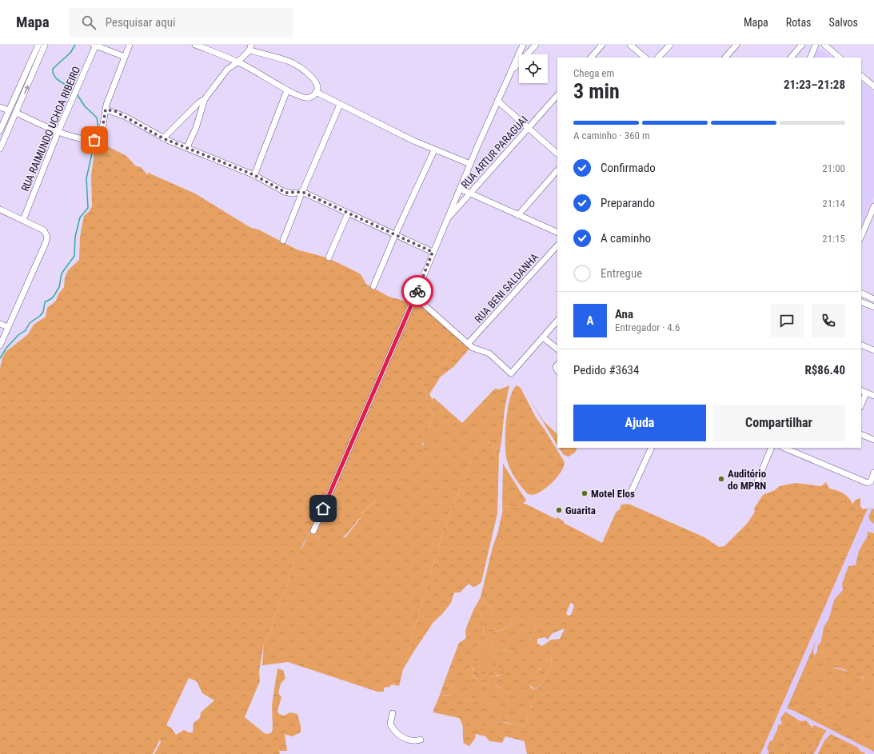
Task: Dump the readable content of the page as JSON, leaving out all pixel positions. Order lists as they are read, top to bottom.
{
  "streets": {
    "street": ["RUA RAIMUNDO UCHOA RIBEIRO", "RUA ARTUR PARAGUAI", "RUA BENI SALDANHA"]
  },
  "places": ["Auditório do MPRN", "Motel Elos", "Guarita"],
  "page": {
    "header": "Mapa",
    "search": "Pesquisar aqui",
    "nav": ["Mapa", "Rotas", "Salvos"],
    "heading": ["3 min", "Chega em", "21:23–21:28"],
    "panel": [
      "Ana",
      "Entregador · 4.6",
      "Pedido #3634",
      "R$86.40"
    ],
    "bar": "A caminho · 360 m",
    "list": [
      ["Confirmado", "21:00"],
      ["Preparando", "21:14"],
      ["A caminho", "21:15"],
      "Entregue"
    ],
    "round": "A",
    "buttons": ["Ajuda", "Compartilhar"]
  }
}
